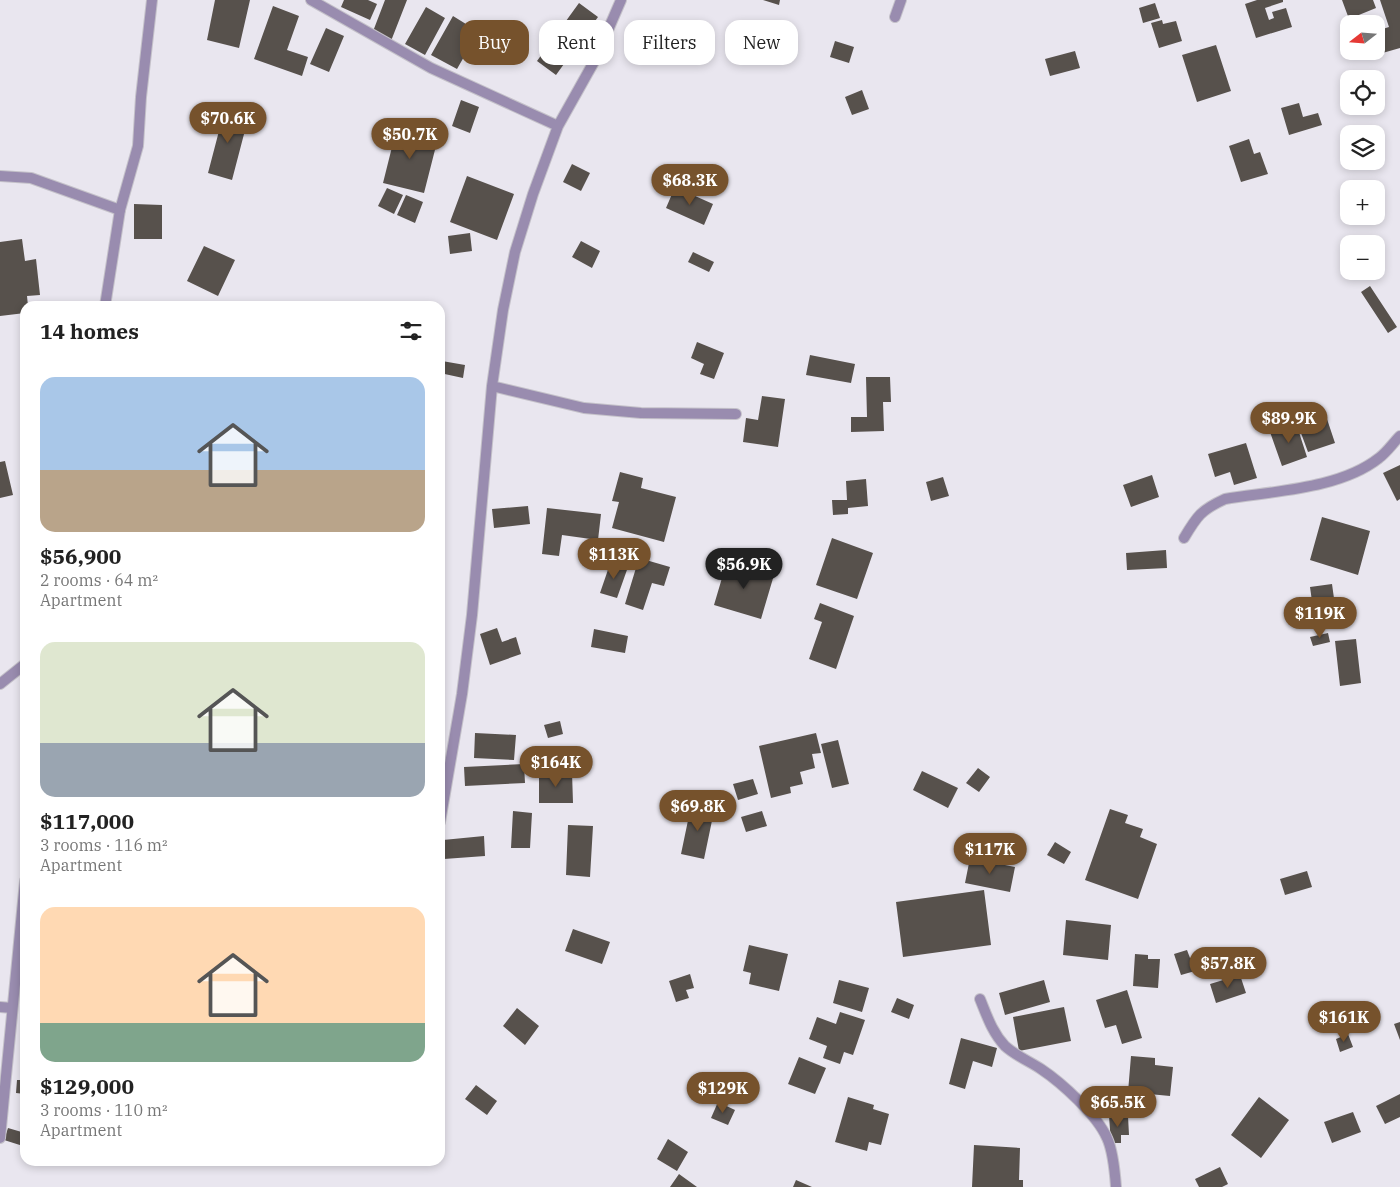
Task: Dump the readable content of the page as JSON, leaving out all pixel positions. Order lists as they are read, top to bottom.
{
  "north": "left",
  "page": {
    "map_buttons": ["+", "−"],
    "chip": [
      "Buy",
      "Rent",
      "Filters",
      "New"
    ],
    "price": [
      "$70.6K",
      "$50.7K",
      "$68.3K",
      "$89.9K",
      "$113K",
      "$56.9K",
      "$119K",
      "$164K",
      "$69.8K",
      "$117K",
      "$57.8K",
      "$161K",
      "$129K",
      "$65.5K"
    ],
    "heading": "14 homes",
    "list": [
      {
        "name": "$56,900",
        "note": "2 rooms · 64 m² · Apartment"
      },
      {
        "name": "$117,000",
        "note": "3 rooms · 116 m² · Apartment"
      },
      {
        "name": "$129,000",
        "note": "3 rooms · 110 m² · Apartment"
      }
    ]
  }
}
